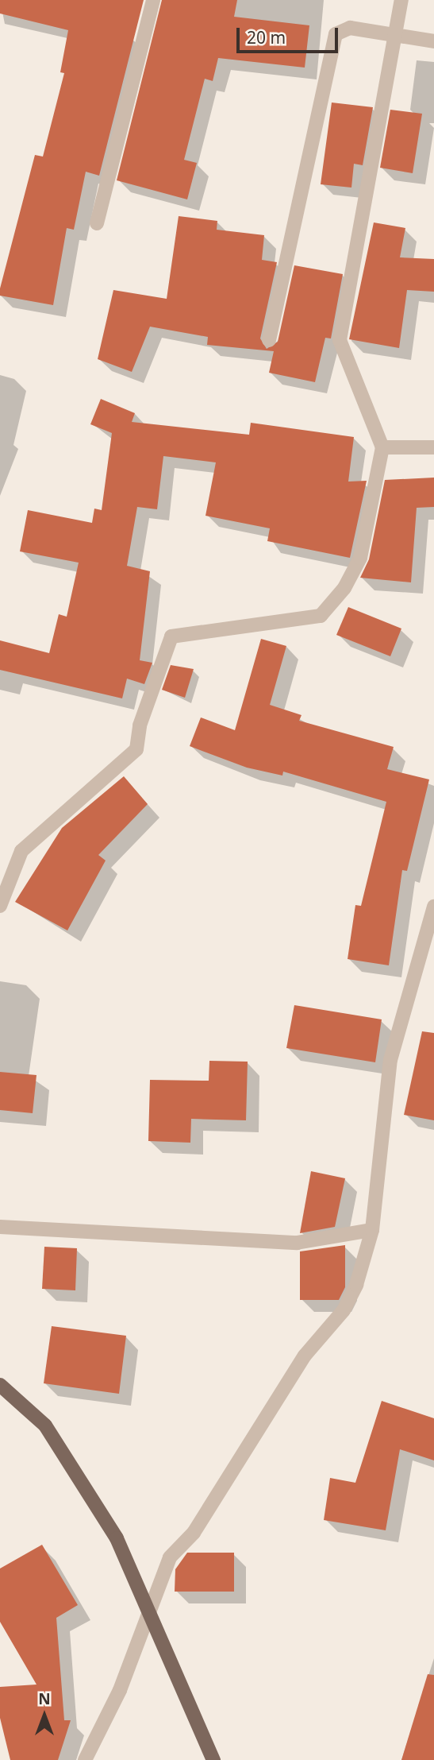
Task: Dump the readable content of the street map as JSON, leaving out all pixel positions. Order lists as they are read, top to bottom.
{
  "scale_bar": "20 m",
  "north": "top"
}
